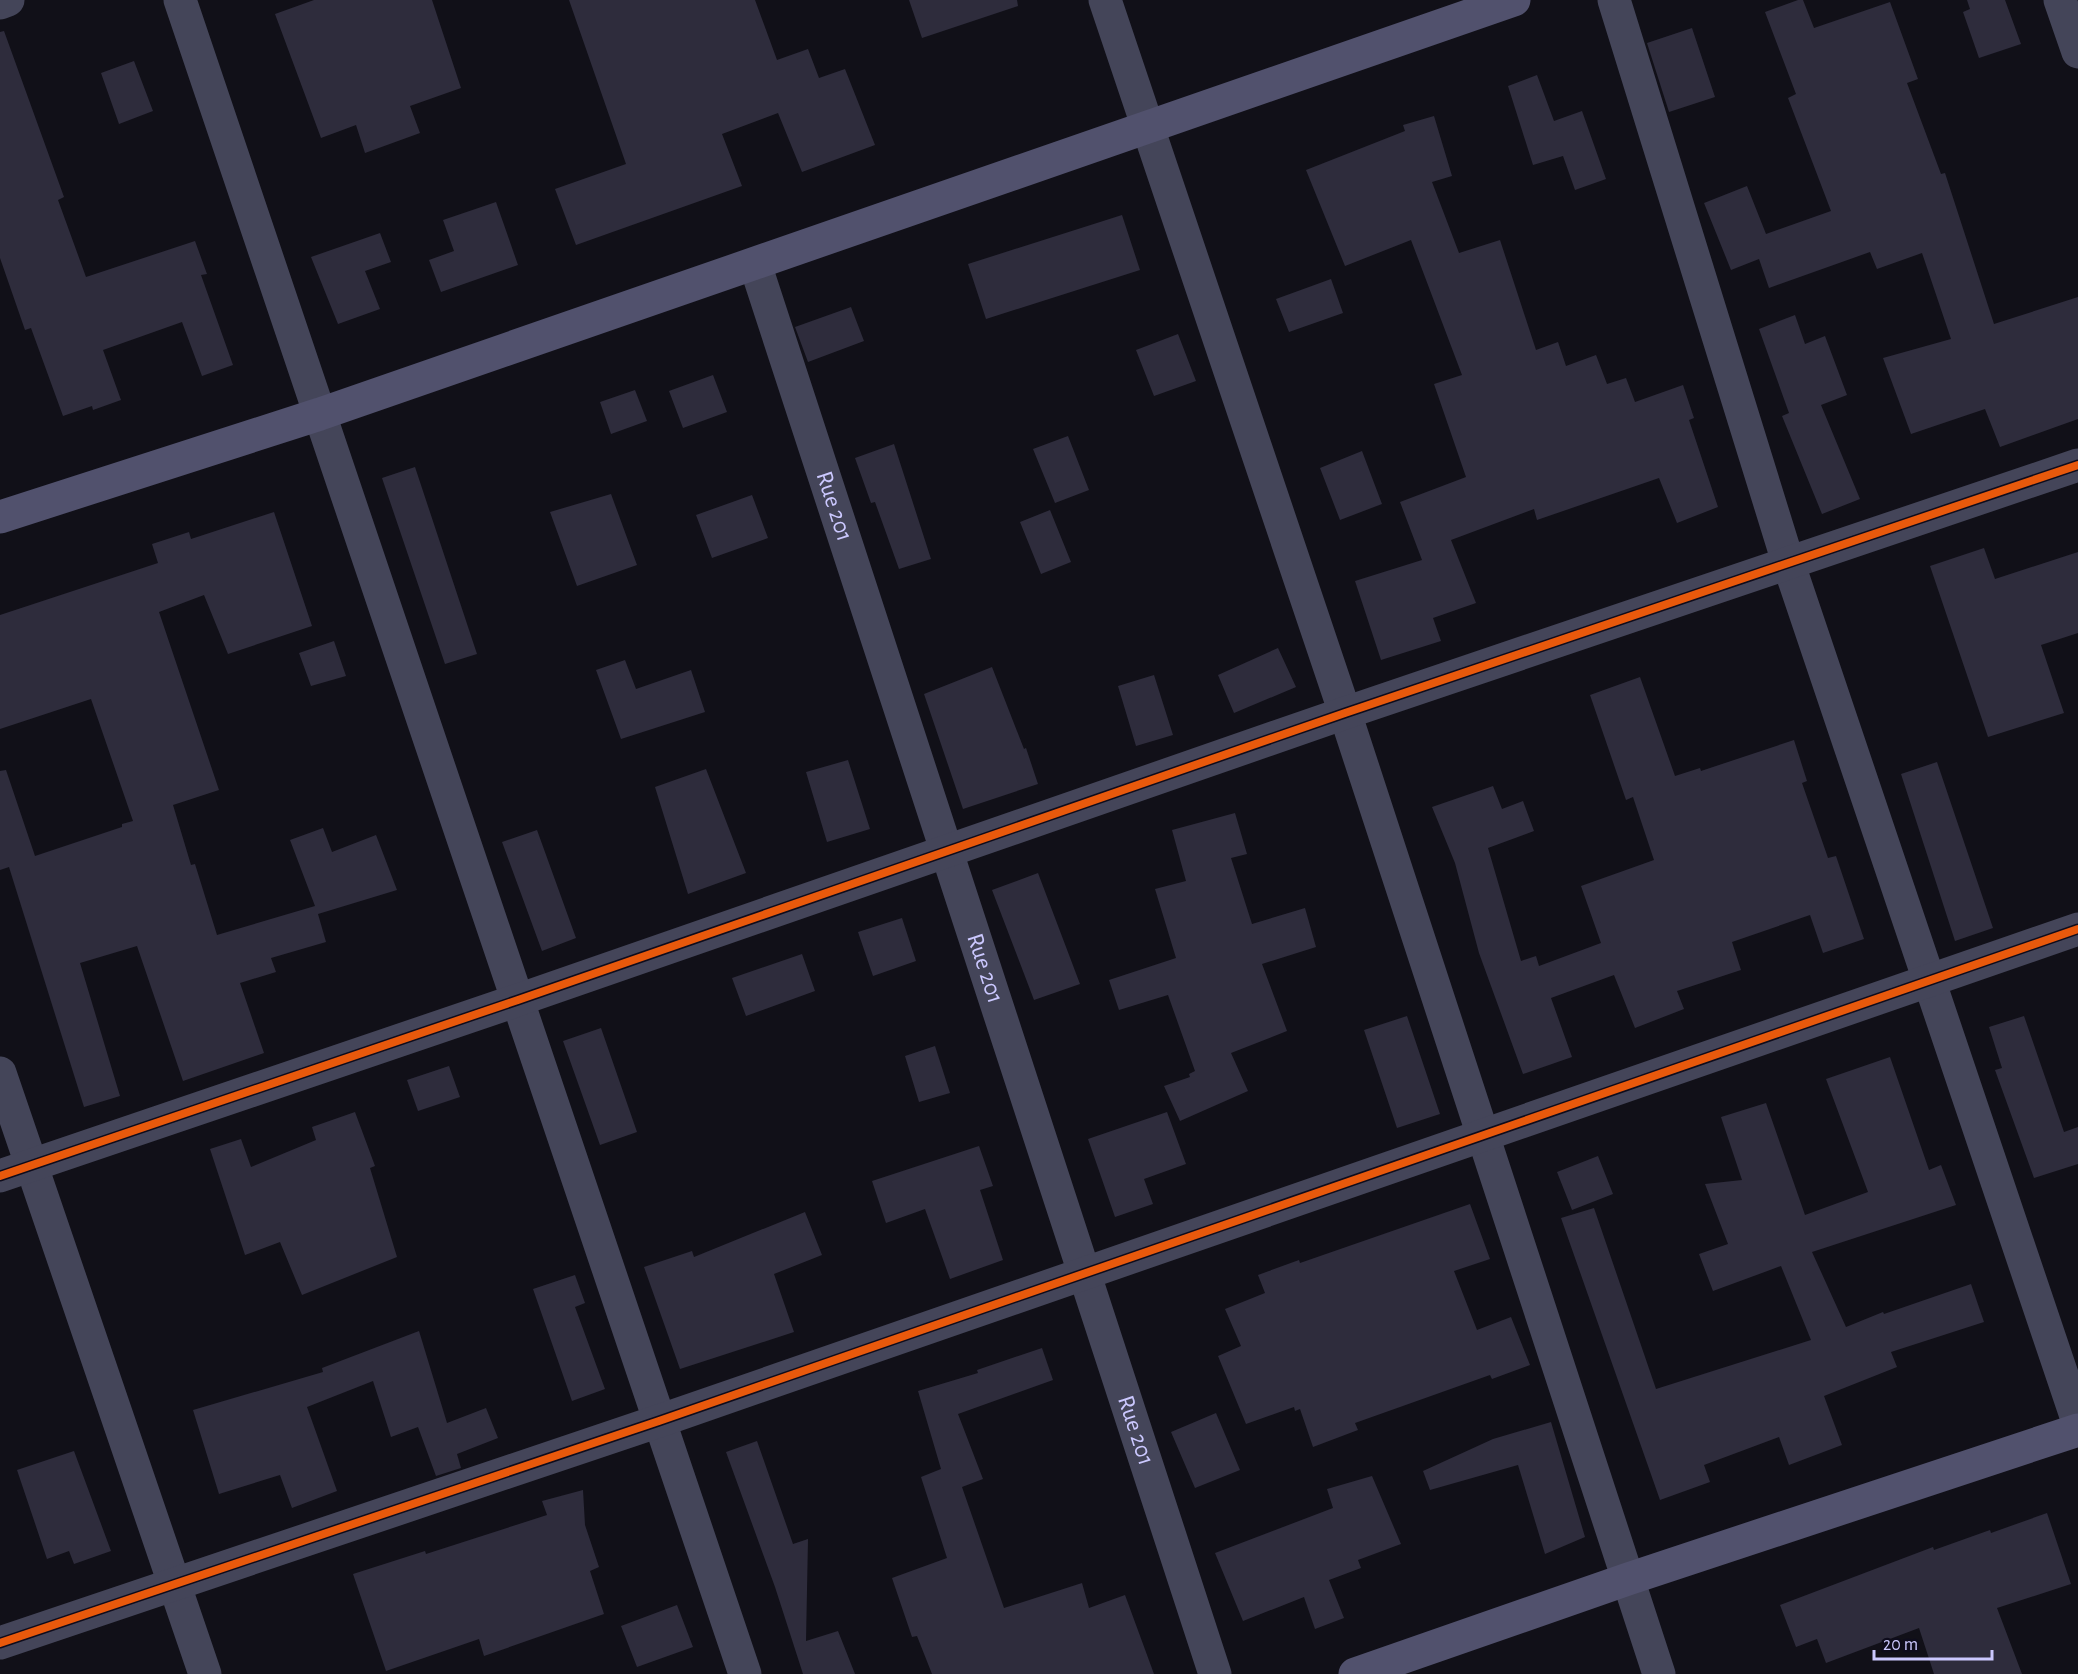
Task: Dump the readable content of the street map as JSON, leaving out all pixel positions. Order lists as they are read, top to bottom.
{
  "streets": {
    "street": ["Rue 201"]
  },
  "scale_bar": "20 m"
}
